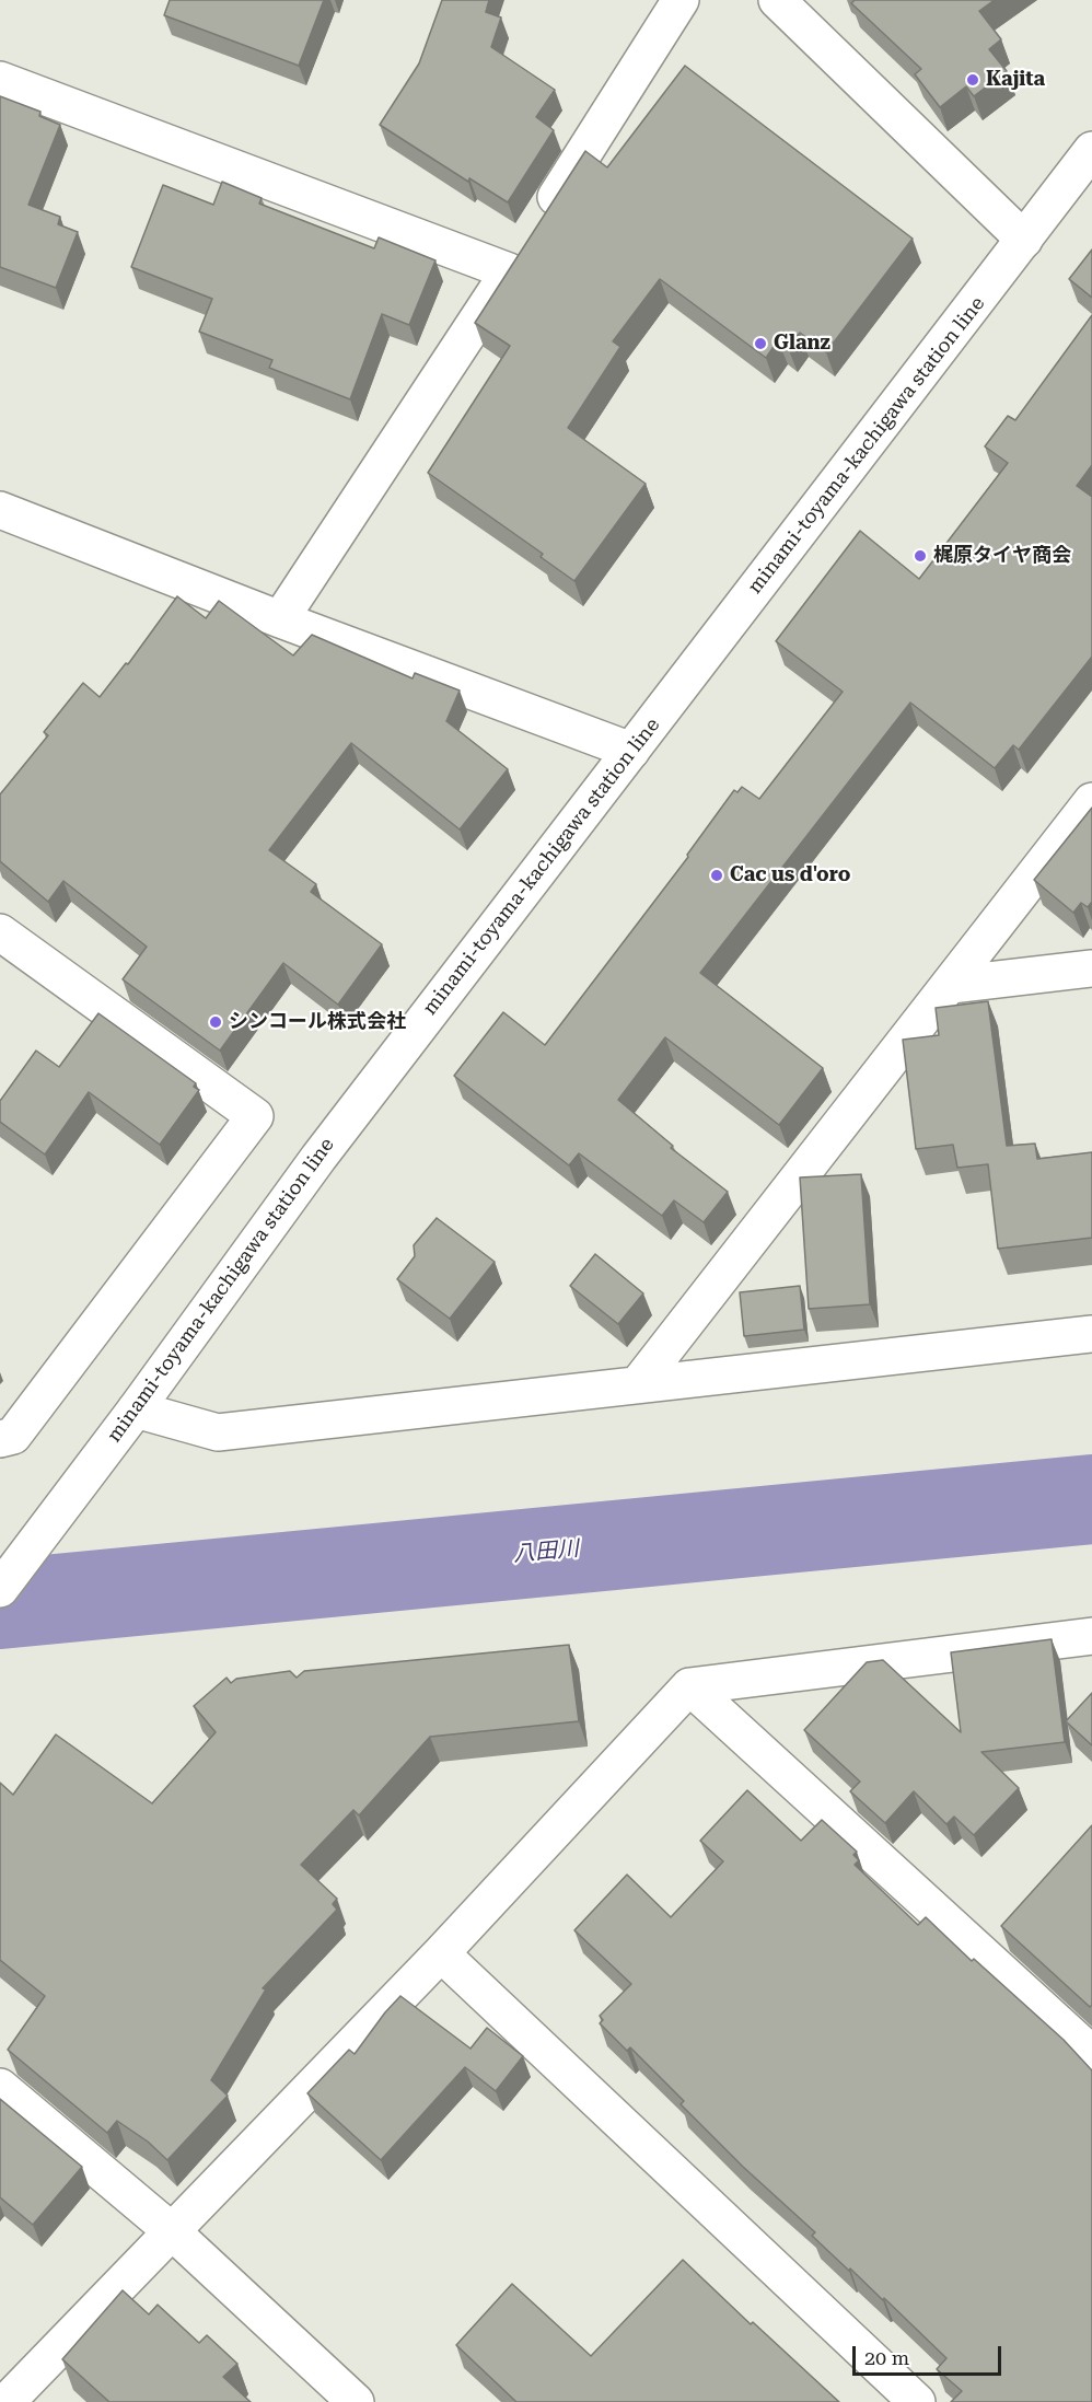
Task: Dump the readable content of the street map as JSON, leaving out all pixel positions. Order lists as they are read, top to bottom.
{
  "streets": {
    "street": ["minami-toyama-kachigawa station line"]
  },
  "water": ["八田川"],
  "places": [
    "Kajita",
    "Glanz",
    "梶原タイヤ商会",
    "Cac us d'oro",
    "シンコール株式会社"
  ],
  "scale_bar": "20 m"
}
